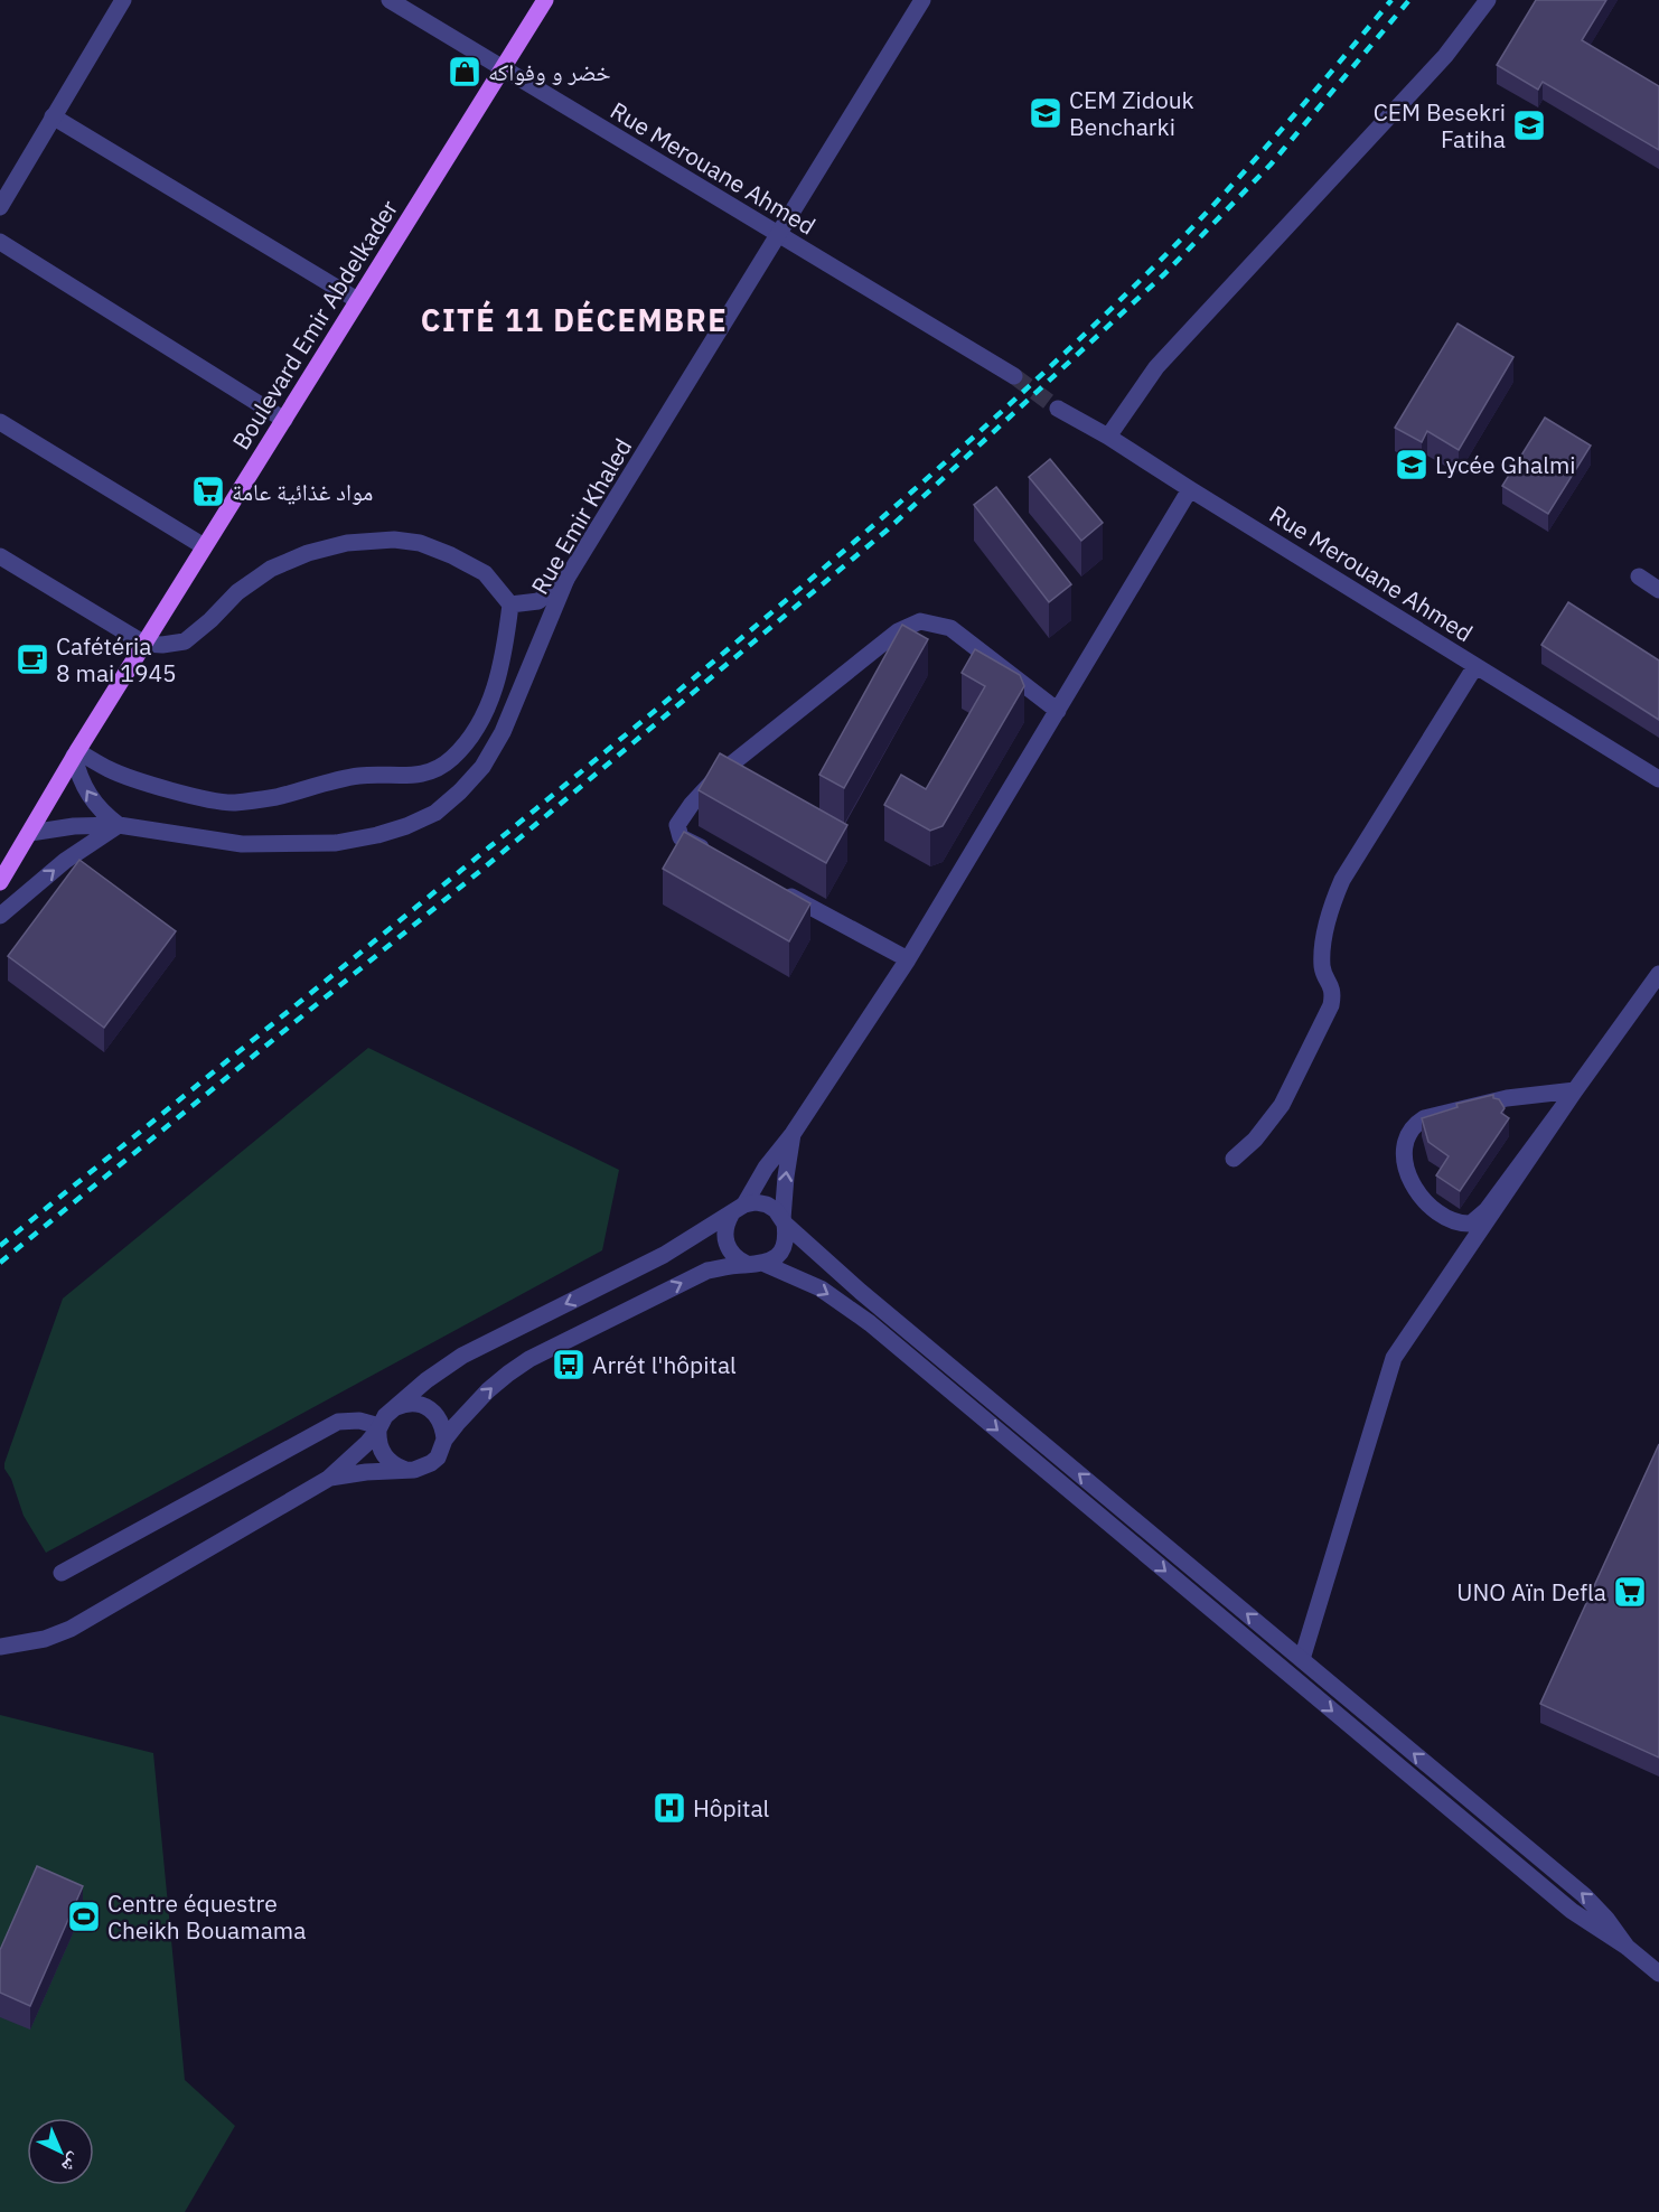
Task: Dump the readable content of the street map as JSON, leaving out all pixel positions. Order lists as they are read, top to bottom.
{
  "streets": {
    "main road": ["Boulevard Emir Abdelkader"],
    "street": ["Rue Merouane Ahmed", "Rue Emir Khaled"]
  },
  "crossings": [
    ["Rue Merouane Ahmed", "Boulevard Emir Abdelkader"],
    ["Rue Merouane Ahmed", "Rue Emir Khaled"],
    ["Boulevard Emir Abdelkader", "Rue Emir Khaled"]
  ],
  "districts": ["CITÉ 11 DÉCEMBRE"],
  "places": {
    "shop": ["خضر و وفواكه"],
    "school or university": ["CEM Zidouk Bencharki", "CEM Besekri Fatiha", "Lycée Ghalmi"],
    "supermarket": ["مواد غذائية عامة", "UNO Aïn Defla"],
    "cafe": ["Cafétéria 8 mai 1945"],
    "bus stop": ["Arrét l'hôpital"],
    "hospital": ["Hôpital"],
    "sports": ["Centre équestre Cheikh Bouamama"]
  },
  "north": "bottom right"
}
